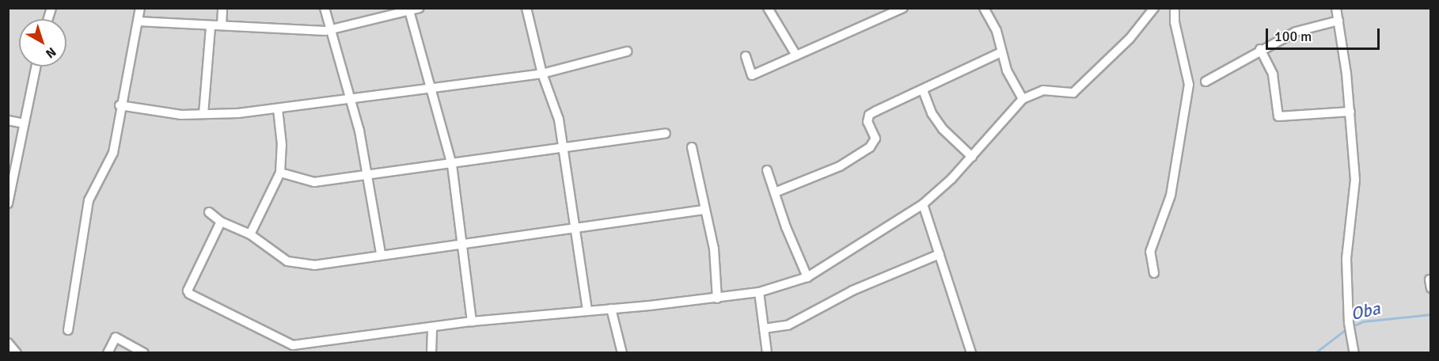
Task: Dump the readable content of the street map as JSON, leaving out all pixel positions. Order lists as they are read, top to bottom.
{
  "water": ["Oba"],
  "scale_bar": "100 m",
  "north": "bottom right"
}
